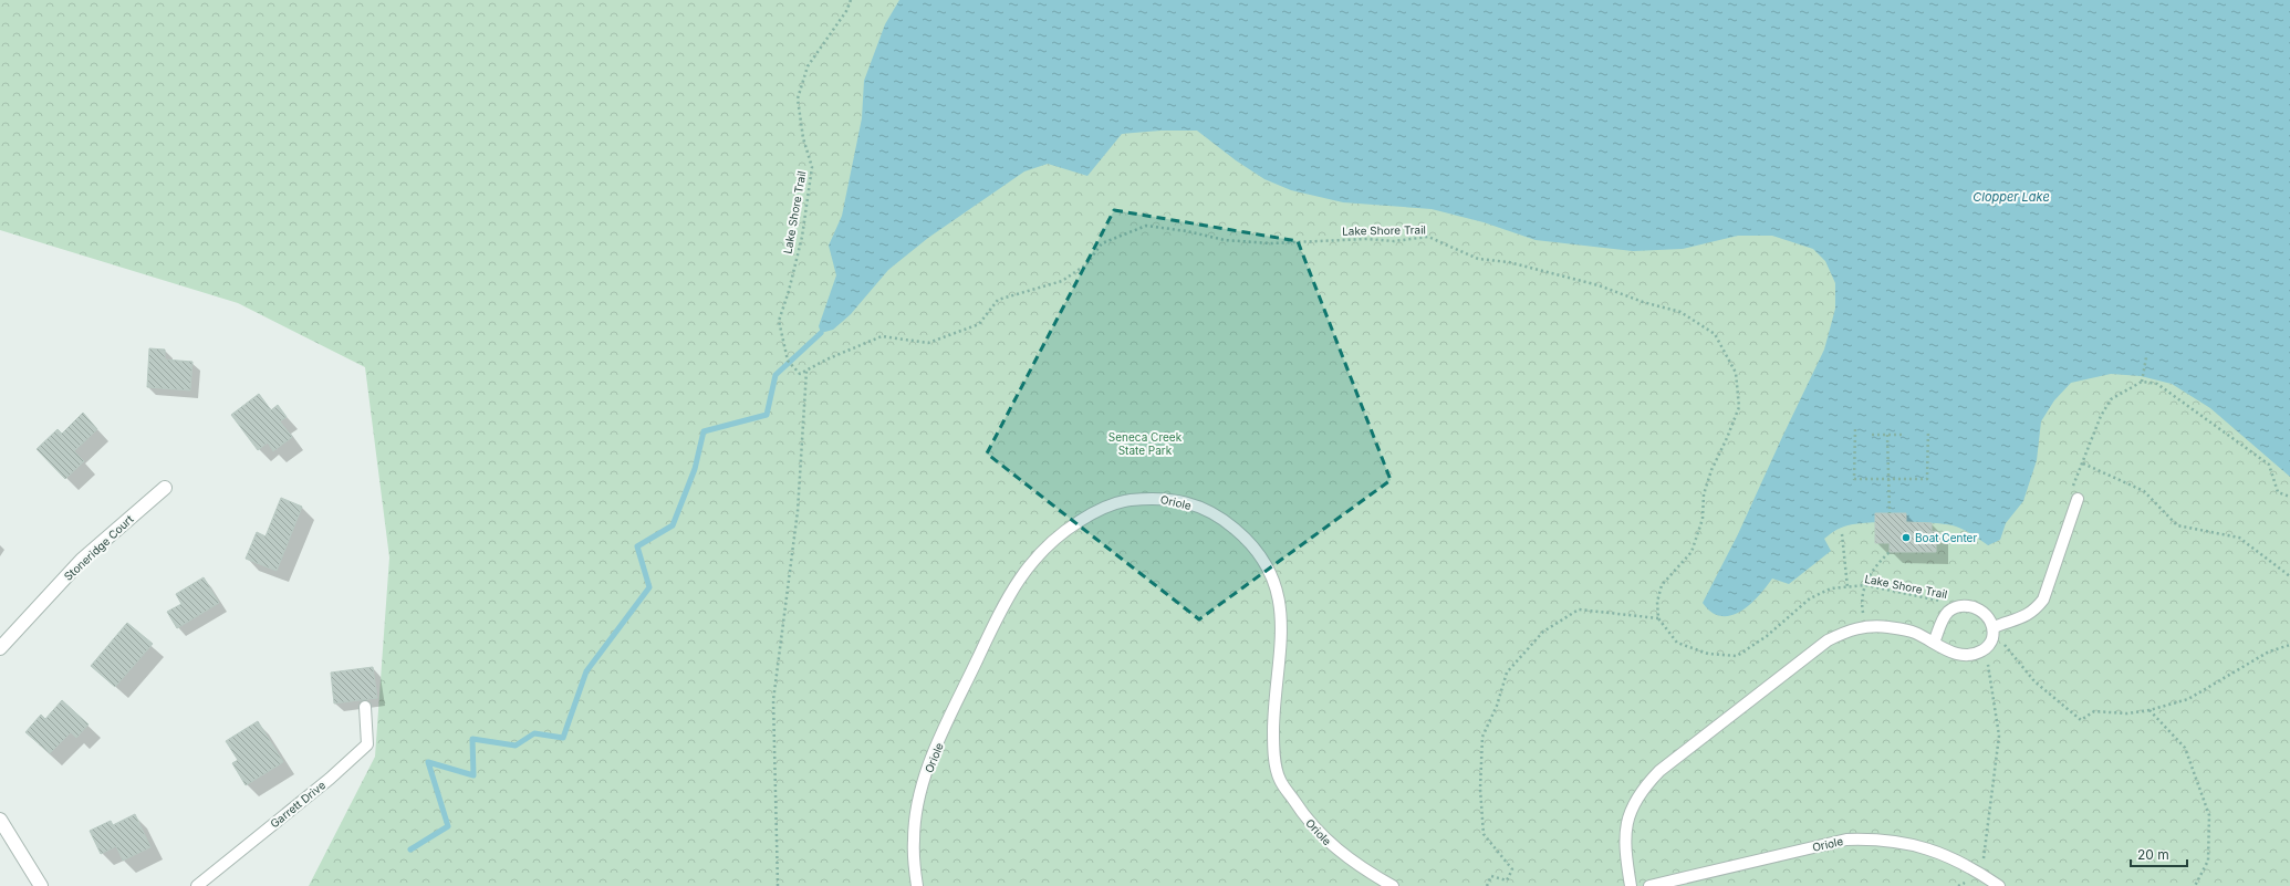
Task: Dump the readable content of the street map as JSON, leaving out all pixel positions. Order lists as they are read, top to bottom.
{
  "streets": {
    "street": ["Stoneridge Court"],
    "lane": ["Oriole", "Garrett Drive"],
    "path": ["Lake Shore Trail"]
  },
  "water": ["Clopper Lake"],
  "parks": ["Seneca Creek State Park"],
  "places": ["Boat Center"],
  "scale_bar": "20 m"
}
